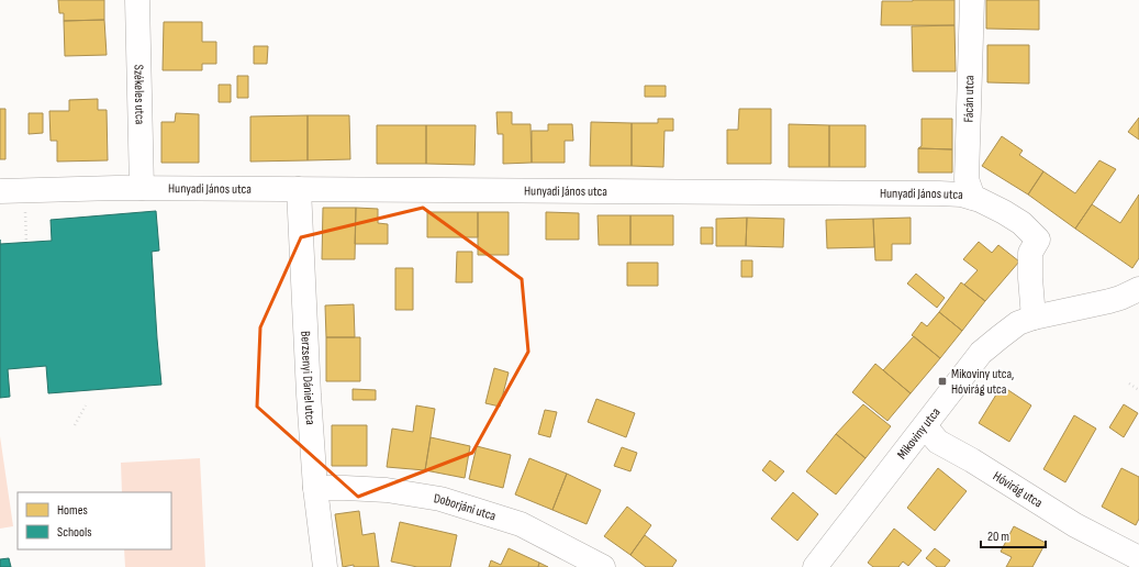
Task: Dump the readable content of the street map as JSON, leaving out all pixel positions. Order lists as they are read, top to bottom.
{
  "streets": {
    "street": [
      "Székeles utca",
      "Fácán utca",
      "Hunyadi János utca",
      "Berzsenyi Dániel utca",
      "Mikoviny utca",
      "Hóvirág utca",
      "Doborjáni utca"
    ]
  },
  "crossings": [
    ["Székeles utca", "Hunyadi János utca"],
    ["Fácán utca", "Hunyadi János utca"],
    ["Hunyadi János utca", "Berzsenyi Dániel utca"],
    ["Hunyadi János utca", "Mikoviny utca"],
    ["Berzsenyi Dániel utca", "Doborjáni utca"],
    ["Mikoviny utca", "Hóvirág utca"]
  ],
  "places": {
    "transit": ["Mikoviny utca, Hóvirág utca"]
  },
  "legend": ["Homes", "Schools"],
  "scale_bar": "20 m"
}
